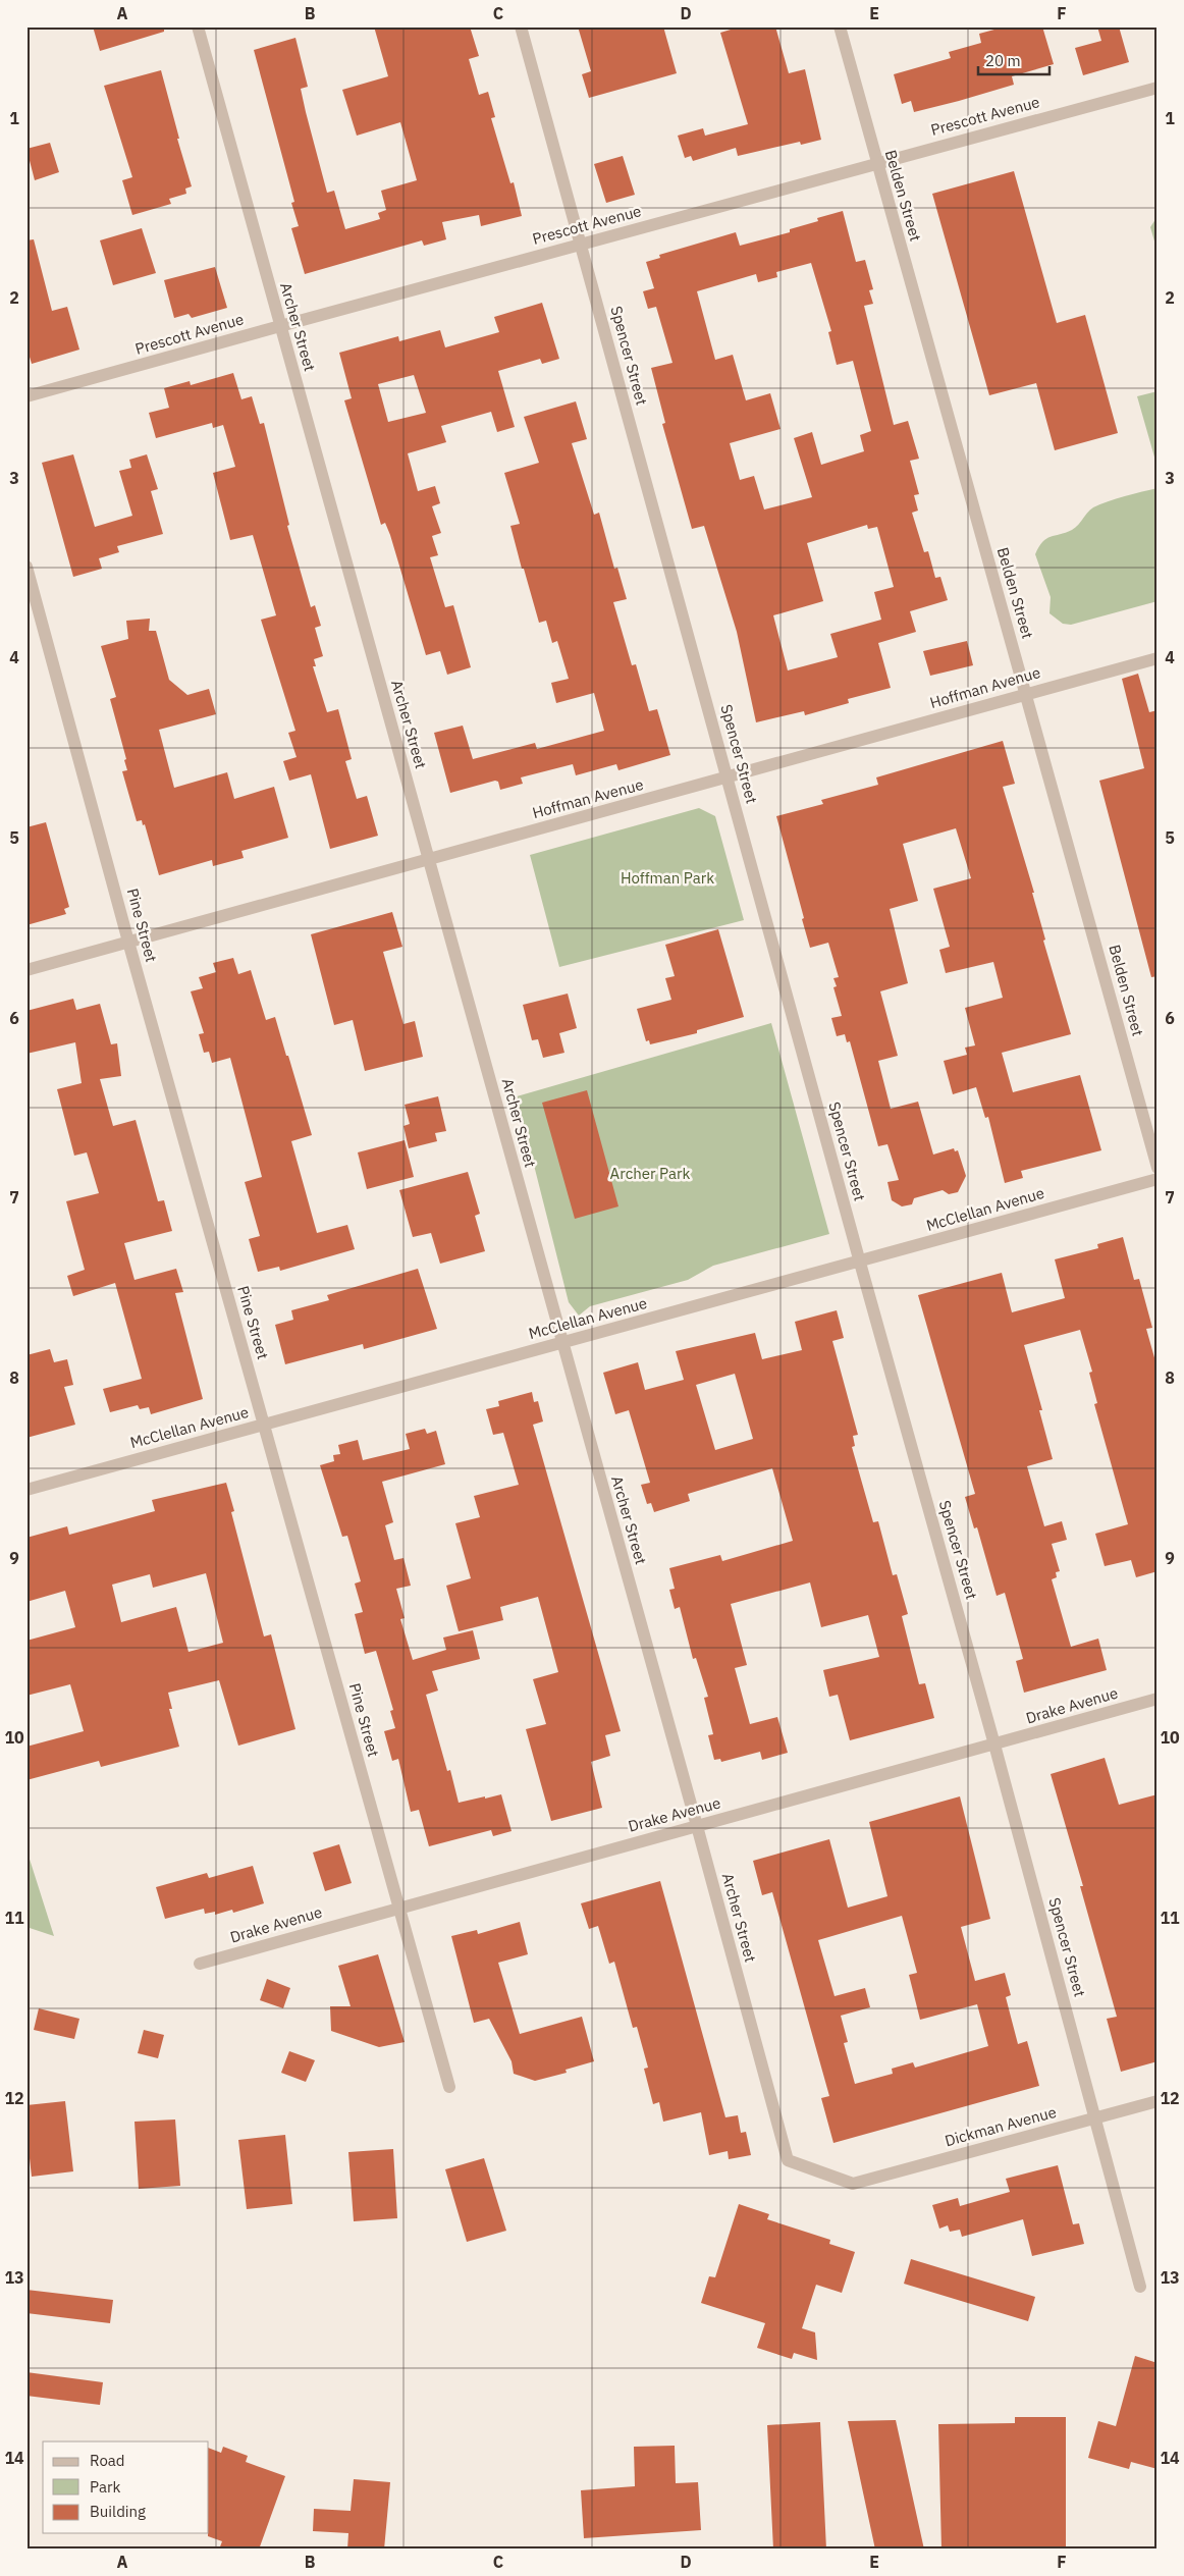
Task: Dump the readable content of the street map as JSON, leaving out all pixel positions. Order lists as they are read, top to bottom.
{
  "streets": {
    "street": [
      "Prescott Avenue",
      "Belden Street",
      "Archer Street",
      "Spencer Street",
      "Hoffman Avenue",
      "Pine Street",
      "McClellan Avenue",
      "Drake Avenue",
      "Dickman Avenue"
    ]
  },
  "crossings": [
    ["Prescott Avenue", "Belden Street"],
    ["Prescott Avenue", "Archer Street"],
    ["Prescott Avenue", "Spencer Street"],
    ["Belden Street", "Hoffman Avenue"],
    ["Archer Street", "Hoffman Avenue"],
    ["Archer Street", "McClellan Avenue"],
    ["Archer Street", "Drake Avenue"],
    ["Archer Street", "Dickman Avenue"],
    ["Spencer Street", "Hoffman Avenue"],
    ["Spencer Street", "McClellan Avenue"],
    ["Spencer Street", "Drake Avenue"],
    ["Spencer Street", "Dickman Avenue"],
    ["Hoffman Avenue", "Pine Street"],
    ["Pine Street", "McClellan Avenue"],
    ["Pine Street", "Drake Avenue"]
  ],
  "parks": ["Hoffman Park", "Archer Park"],
  "legend": ["Road", "Park", "Building"],
  "scale_bar": "20 m",
  "grid": {
    "columns": [
      "A",
      "B",
      "C",
      "D",
      "E",
      "F"
    ],
    "rows": [
      "1",
      "2",
      "3",
      "4",
      "5",
      "6",
      "7",
      "8",
      "9",
      "10",
      "11",
      "12",
      "13",
      "14"
    ]
  }
}
